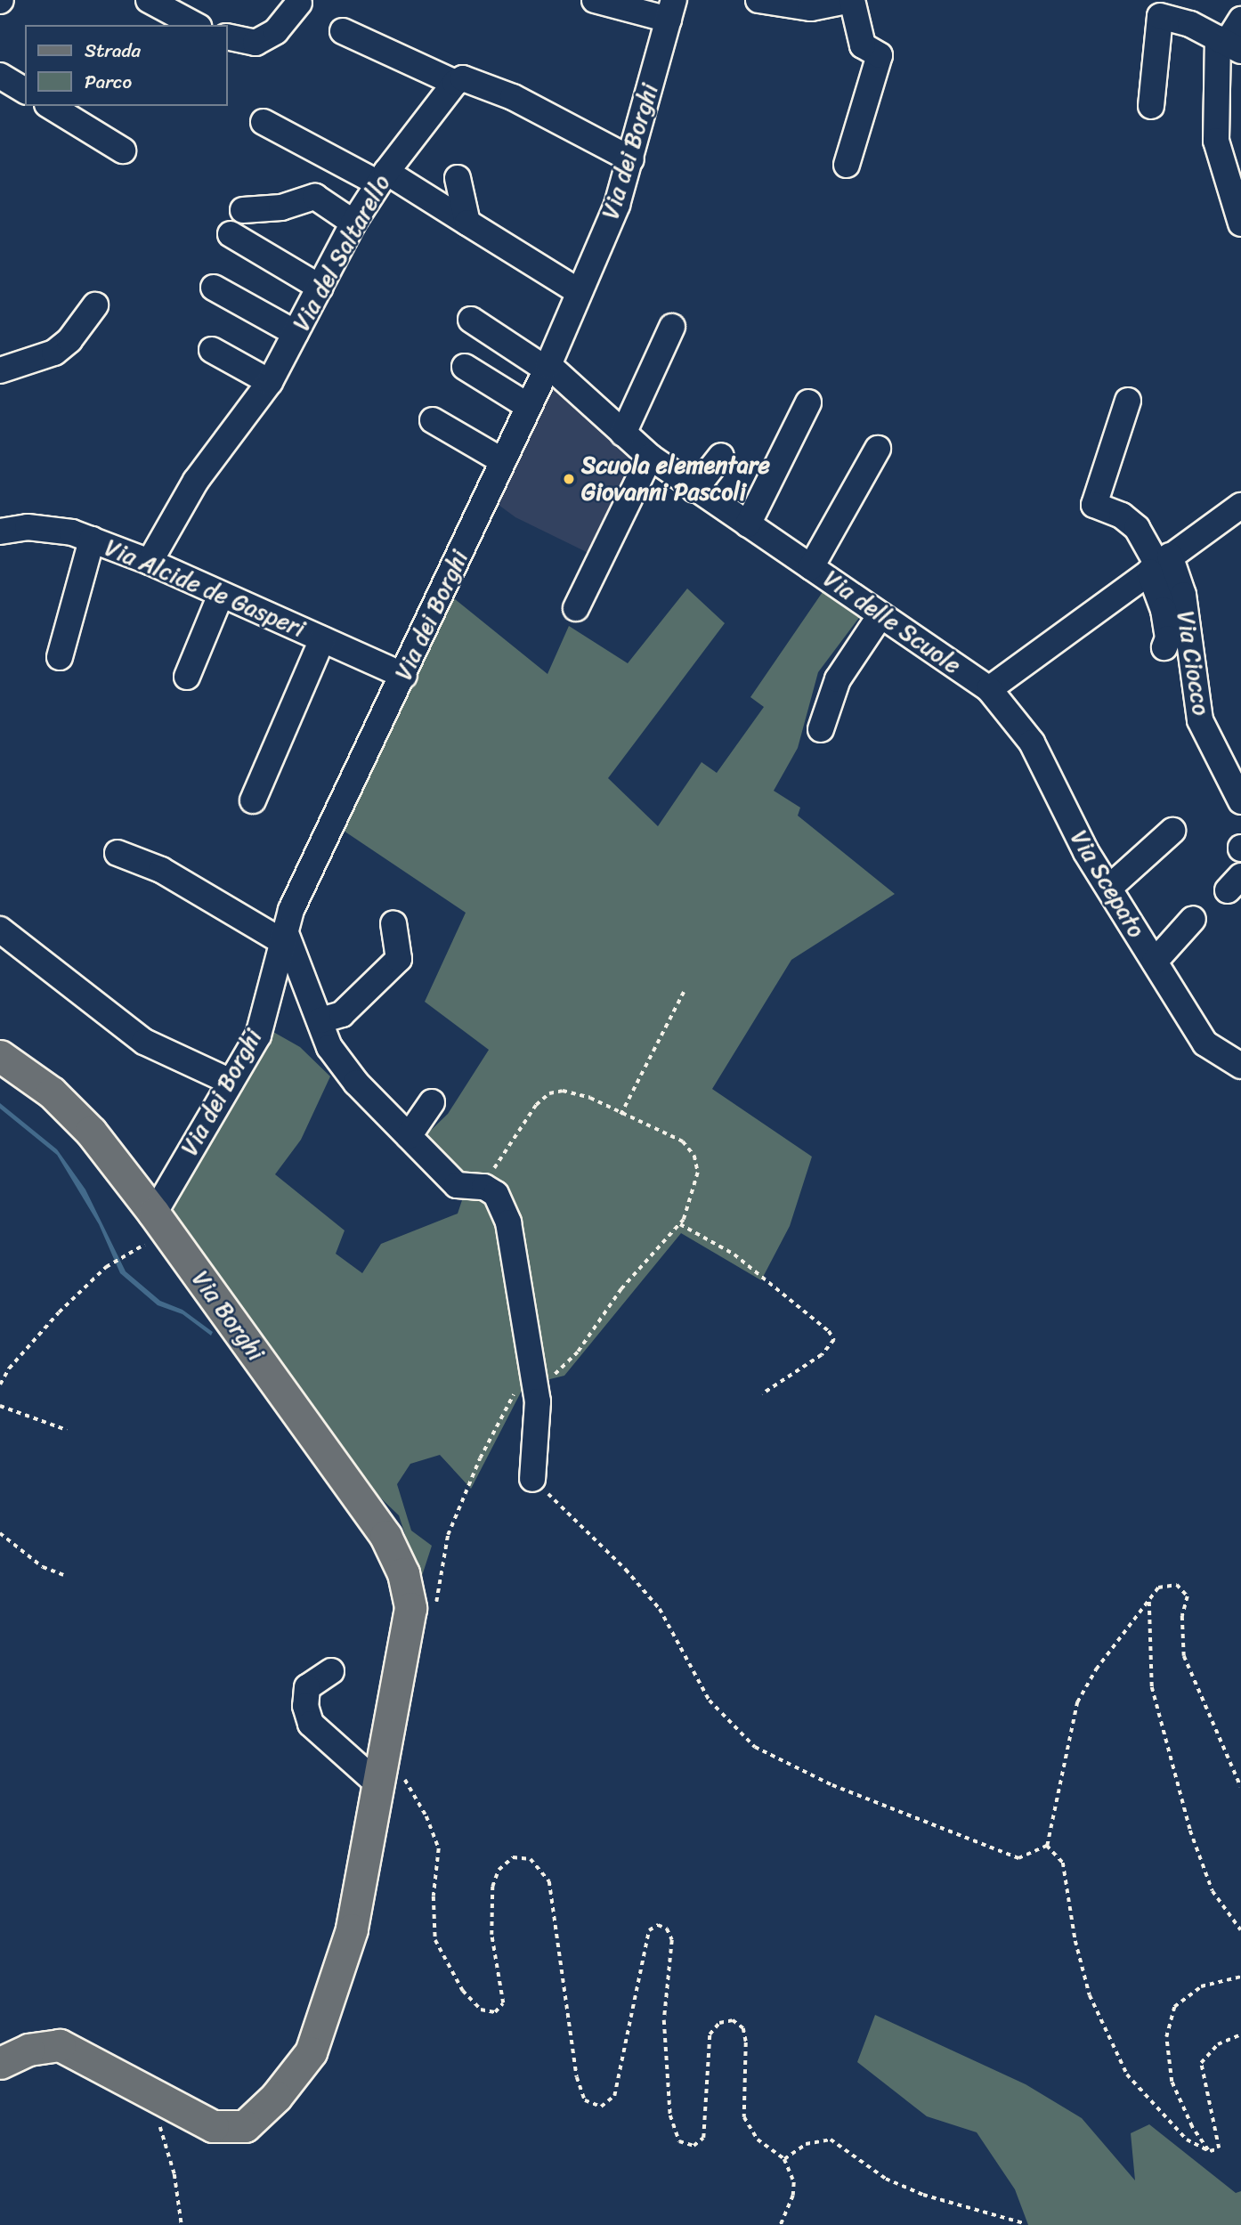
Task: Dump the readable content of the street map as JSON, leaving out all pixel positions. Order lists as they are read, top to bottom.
{
  "streets": {
    "main road": ["Via Borghi"],
    "street": [
      "Via dei Borghi",
      "Via del Saltarello",
      "Via Alcide de Gasperi",
      "Via delle Scuole",
      "Via Ciocco",
      "Via Scepato"
    ]
  },
  "crossings": [
    ["Via dei Borghi", "Via Alcide de Gasperi"],
    ["Via dei Borghi", "Via delle Scuole"],
    ["Via dei Borghi", "Via Borghi"],
    ["Via del Saltarello", "Via Alcide de Gasperi"],
    ["Via delle Scuole", "Via Scepato"]
  ],
  "places": ["Scuola elementare Giovanni Pascoli"],
  "legend": ["Strada", "Parco"]
}
